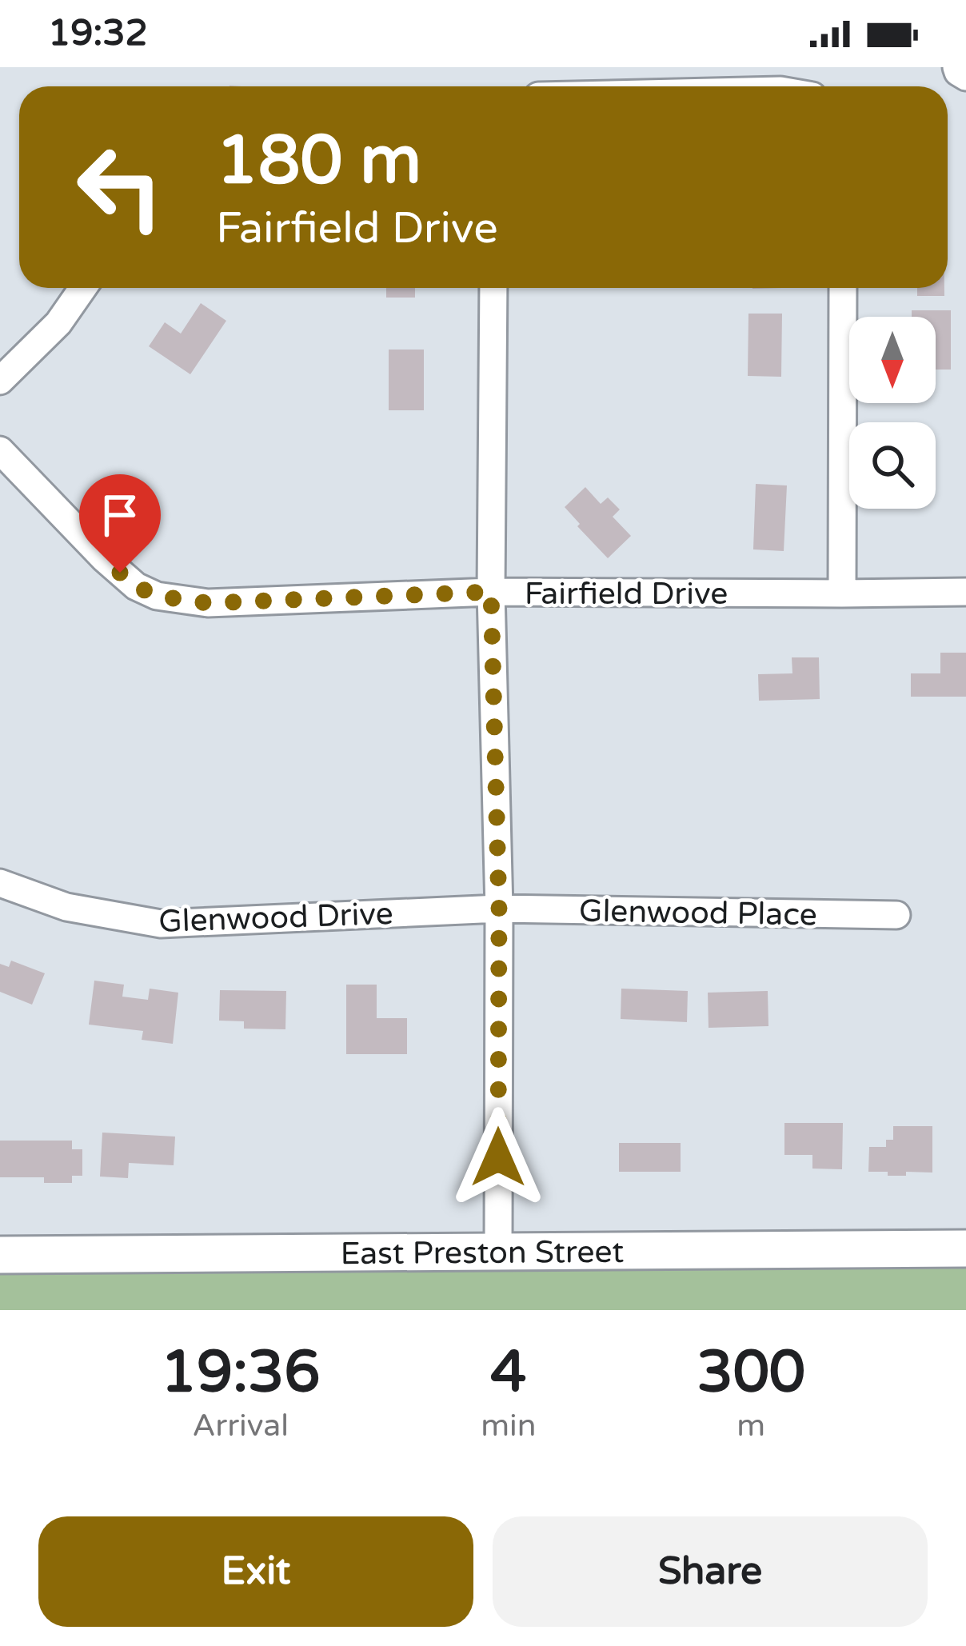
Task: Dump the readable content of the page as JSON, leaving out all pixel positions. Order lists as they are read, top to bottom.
{
  "streets": {
    "street": [
      "Fairfield Drive",
      "Glenwood Place",
      "Glenwood Drive",
      "East Preston Street"
    ]
  },
  "crossings": [
    ["Glenwood Place", "Glenwood Drive"]
  ],
  "north": "bottom",
  "page": {
    "status": "19:32",
    "turn": ["180 m", "Fairfield Drive"],
    "eta": [
      "19:36",
      "Arrival",
      "4",
      "min",
      "300",
      "m"
    ],
    "buttons": ["Exit", "Share"]
  }
}
